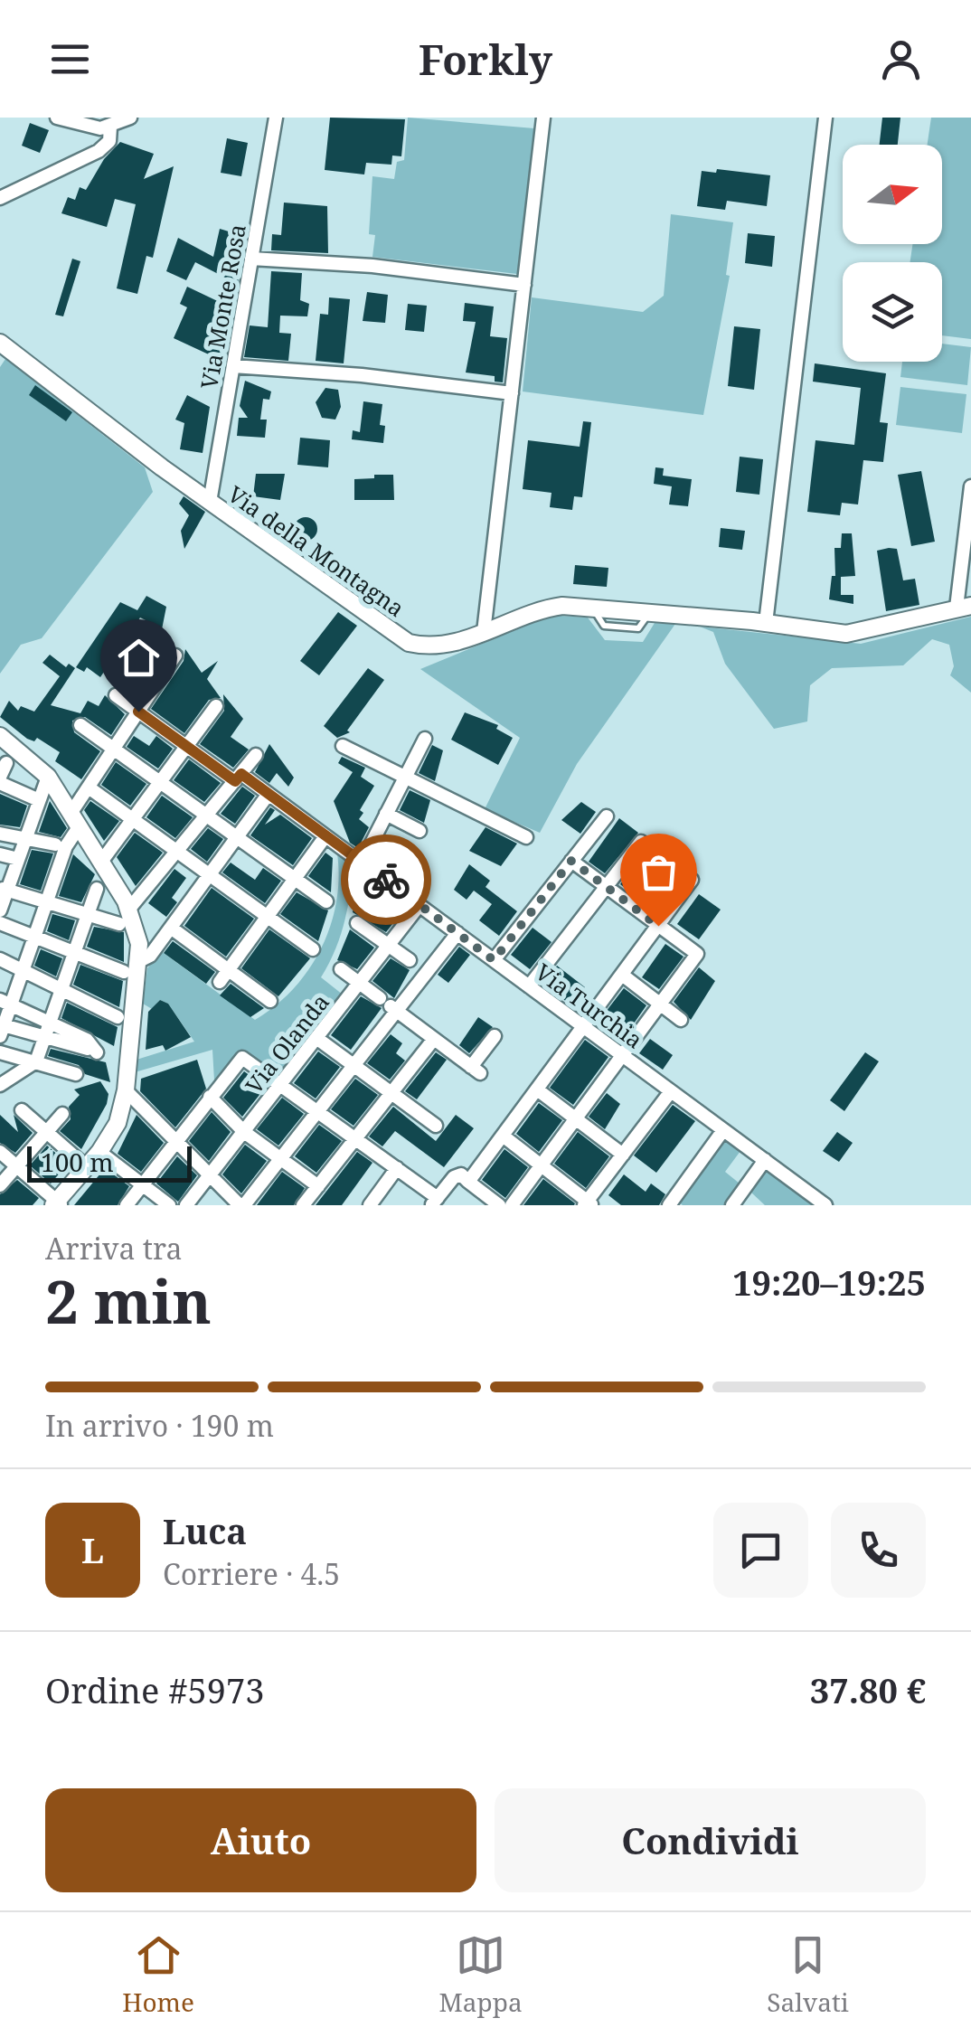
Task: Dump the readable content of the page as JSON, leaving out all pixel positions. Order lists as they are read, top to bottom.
{
  "streets": {
    "street": [
      "Via Monte Rosa",
      "Via della Montagna",
      "Via Turchia",
      "Via Olanda"
    ]
  },
  "crossings": [
    ["Via Monte Rosa", "Via della Montagna"],
    ["Via Turchia", "Via Olanda"]
  ],
  "scale_bar": "100 m",
  "north": "right",
  "page": {
    "header": "Forkly",
    "scale": "100 m",
    "heading": ["2 min", "Arriva tra", "19:20–19:25"],
    "panel": [
      "Luca",
      "Corriere · 4.5",
      "Ordine #5973",
      "37.80 €"
    ],
    "bar": "In arrivo · 190 m",
    "round": "L",
    "buttons": ["Aiuto", "Condividi"],
    "tabs": ["Home", "Mappa", "Salvati"]
  }
}
